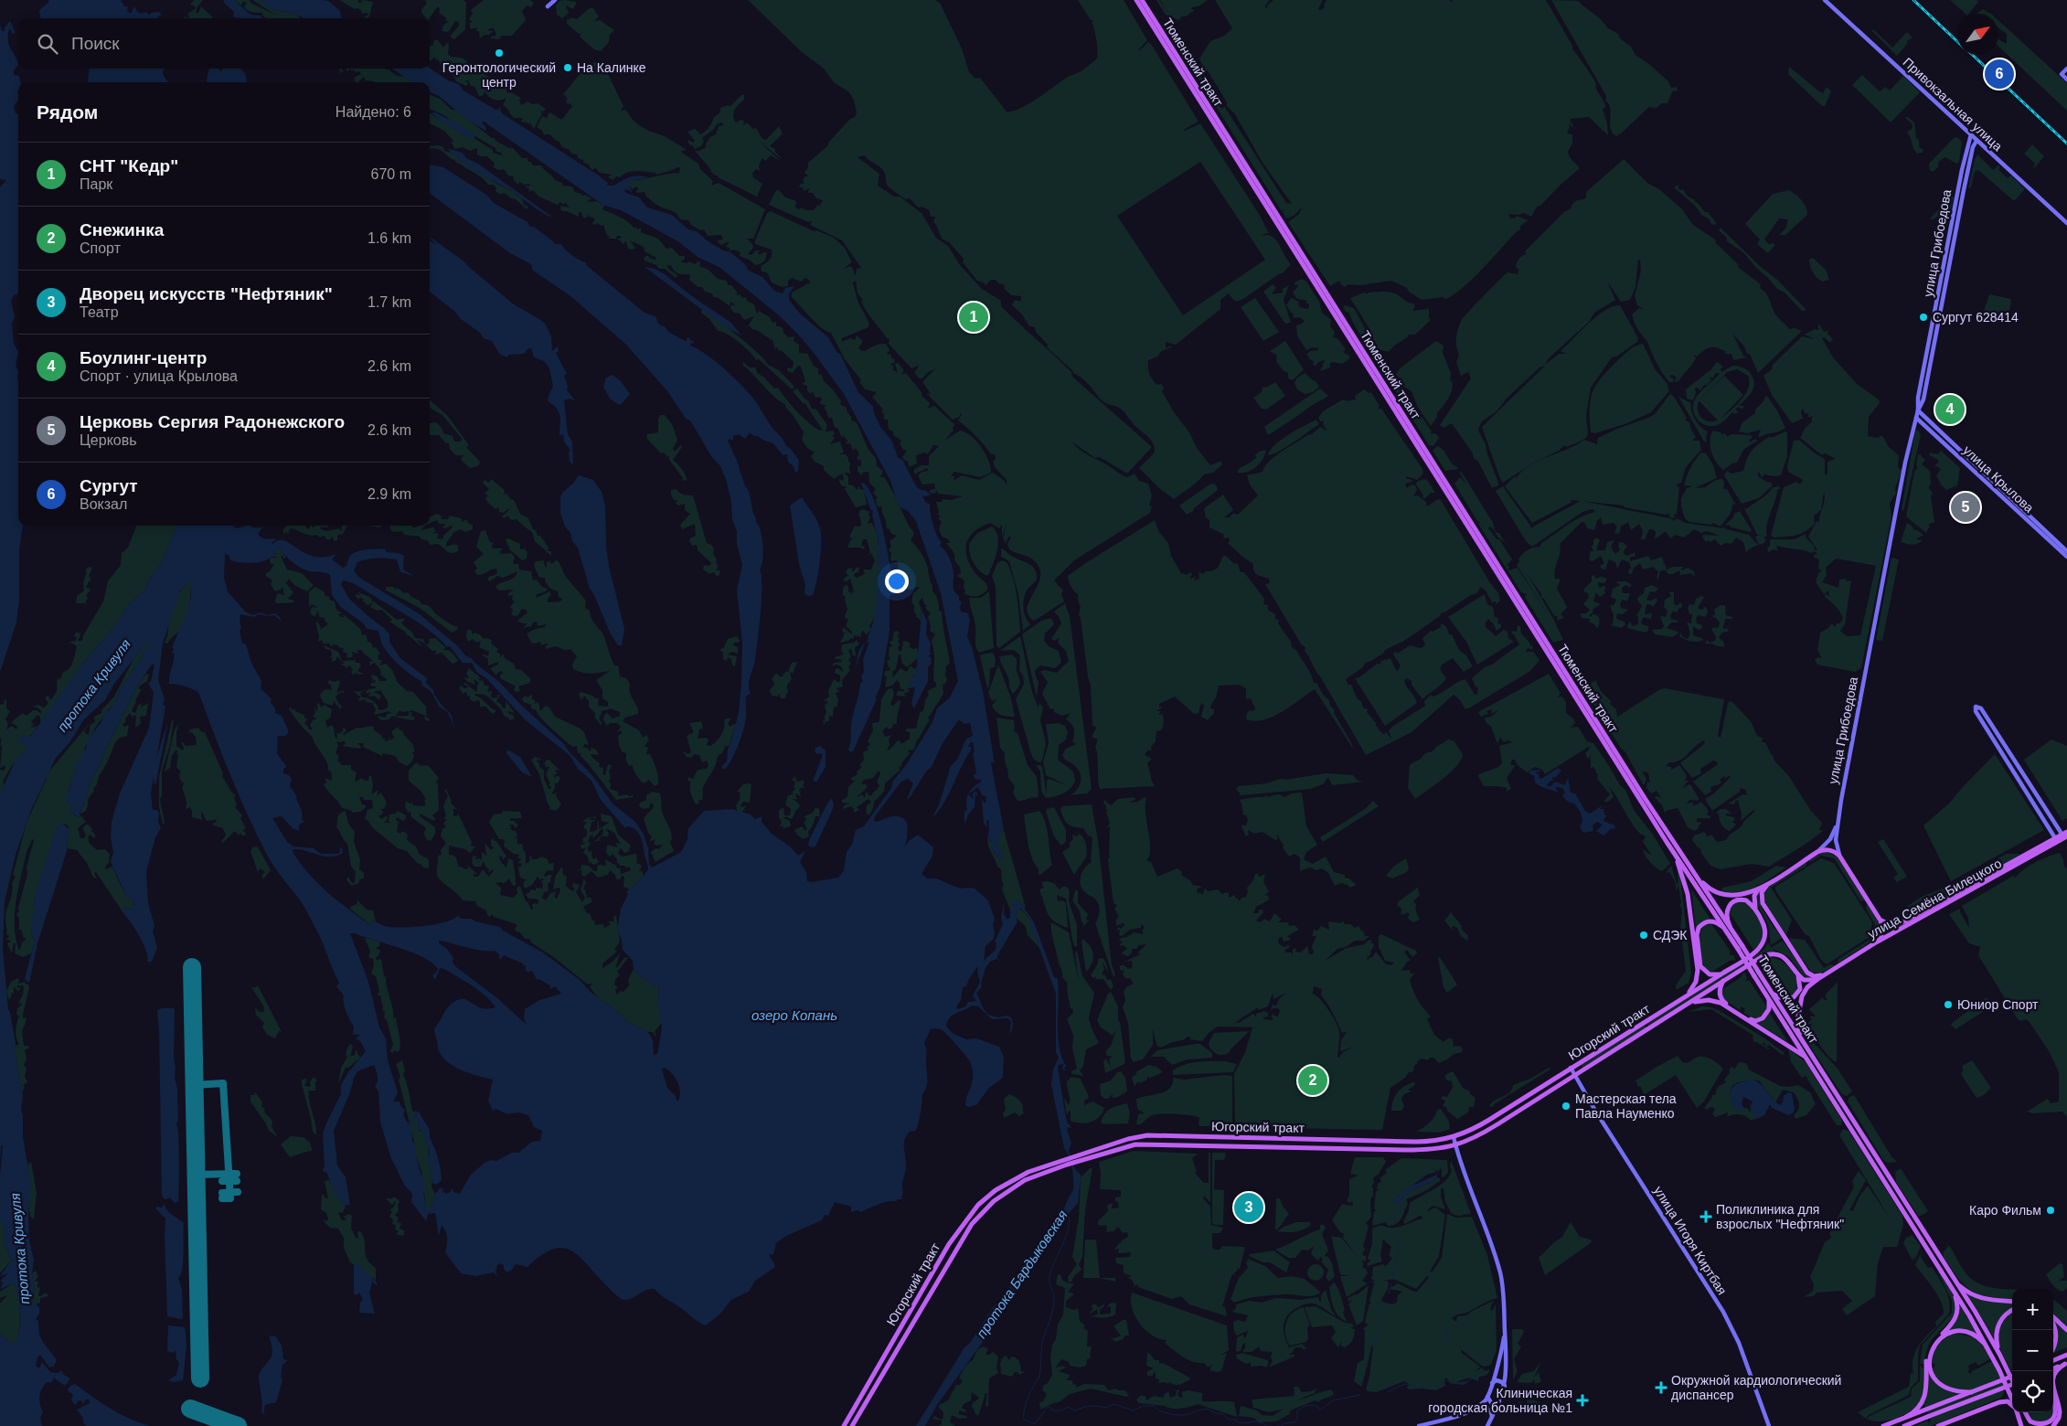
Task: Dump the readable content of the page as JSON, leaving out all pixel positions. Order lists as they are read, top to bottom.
{
  "streets": {
    "main road": [
      "Тюменский тракт",
      "Привокзальная улица",
      "улица Грибоедова",
      "улица Крылова",
      "улица Семёна Билецкого",
      "Югорский тракт",
      "улица Игоря Киртбая"
    ]
  },
  "crossings": [
    ["Привокзальная улица", "улица Грибоедова"],
    ["улица Грибоедова", "улица Крылова"],
    ["Югорский тракт", "улица Игоря Киртбая"]
  ],
  "water": ["протока Кривуля", "озеро Копань", "протока Бардыковская"],
  "places": {
    "other": [
      "Геронтологический центр",
      "На Калинке",
      "Сургут 628414",
      "СДЭК",
      "Юниор Спорт",
      "Мастерская тела Павла Науменко",
      "Каро Фильм"
    ],
    "health": ["Поликлиника для взрослых \"Нефтяник\"", "Окружной кардиологический диспансер", "Клиническая городская больница №1"]
  },
  "north": "top right",
  "page": {
    "search": "Поиск",
    "pins": [
      "6",
      "1",
      "4",
      "5",
      "2",
      "3"
    ],
    "heading": ["Рядом", "Найдено: 6"],
    "list": [
      {
        "mark": "1",
        "name": "СНТ \"Кедр\"",
        "note": "Парк",
        "value": "670 m"
      },
      {
        "mark": "2",
        "name": "Снежинка",
        "note": "Спорт",
        "value": "1.6 km"
      },
      {
        "mark": "3",
        "name": "Дворец искусств \"Нефтяник\"",
        "note": "Театр",
        "value": "1.7 km"
      },
      {
        "mark": "4",
        "name": "Боулинг-центр",
        "note": "Спорт · улица Крылова",
        "value": "2.6 km"
      },
      {
        "mark": "5",
        "name": "Церковь Сергия Радонежского",
        "note": "Церковь",
        "value": "2.6 km"
      },
      {
        "mark": "6",
        "name": "Сургут",
        "note": "Вокзал",
        "value": "2.9 km"
      }
    ],
    "map_buttons": ["+", "−"]
  }
}
